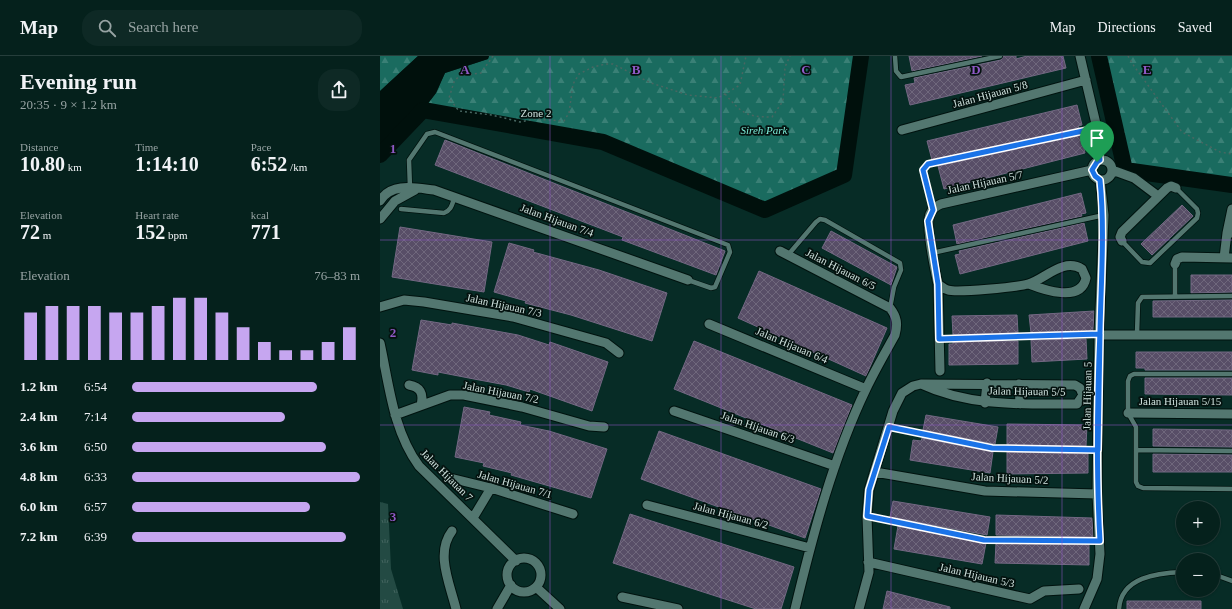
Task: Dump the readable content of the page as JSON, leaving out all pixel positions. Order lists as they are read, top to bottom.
{
  "streets": {
    "street": [
      "Jalan Hijauan 5/8",
      "Jalan Hijauan 5/7",
      "Jalan Hijauan 7/4",
      "Jalan Hijauan 6/5",
      "Jalan Hijauan 7/3",
      "Jalan Hijauan 6/4",
      "Jalan Hijauan 5/5",
      "Jalan Hijauan 7/2",
      "Jalan Hijauan 5",
      "Jalan Hijauan 5/15",
      "Jalan Hijauan 6/3",
      "Jalan Hijauan 7",
      "Jalan Hijauan 5/2",
      "Jalan Hijauan 7/1",
      "Jalan Hijauan 6/2",
      "Jalan Hijauan 5/3"
    ],
    "path": ["Zone 2"]
  },
  "crossings": [
    ["Jalan Hijauan 5/7", "Jalan Hijauan 5"],
    ["Jalan Hijauan 5/5", "Jalan Hijauan 5/2"],
    ["Jalan Hijauan 5/5", "Jalan Hijauan 5/3"],
    ["Jalan Hijauan 7/2", "Jalan Hijauan 7"],
    ["Jalan Hijauan 5", "Jalan Hijauan 5/2"]
  ],
  "parks": ["Sireh Park"],
  "page": {
    "header": "Map",
    "search": "Search here",
    "nav": ["Map", "Directions", "Saved"],
    "heading": ["Evening run", "20:35 · 9 × 1.2 km"],
    "stats": [
      ["Distance", "10.80 km"],
      ["Time", "1:14:10"],
      ["Pace", "6:52 /km"],
      ["Elevation", "72 m"],
      ["Heart rate", "152 bpm"],
      ["kcal", "771"]
    ],
    "chart": ["Elevation", "76–83 m"],
    "list": [
      {
        "name": "1.2 km",
        "note": "6:54"
      },
      {
        "name": "2.4 km",
        "note": "7:14"
      },
      {
        "name": "3.6 km",
        "note": "6:50"
      },
      {
        "name": "4.8 km",
        "note": "6:33"
      },
      {
        "name": "6.0 km",
        "note": "6:57"
      },
      {
        "name": "7.2 km",
        "note": "6:39"
      }
    ],
    "map_buttons": ["+", "−"]
  },
  "grid": {
    "columns": [
      "A",
      "B",
      "C",
      "D",
      "E"
    ],
    "rows": ["1", "2", "3"]
  }
}
